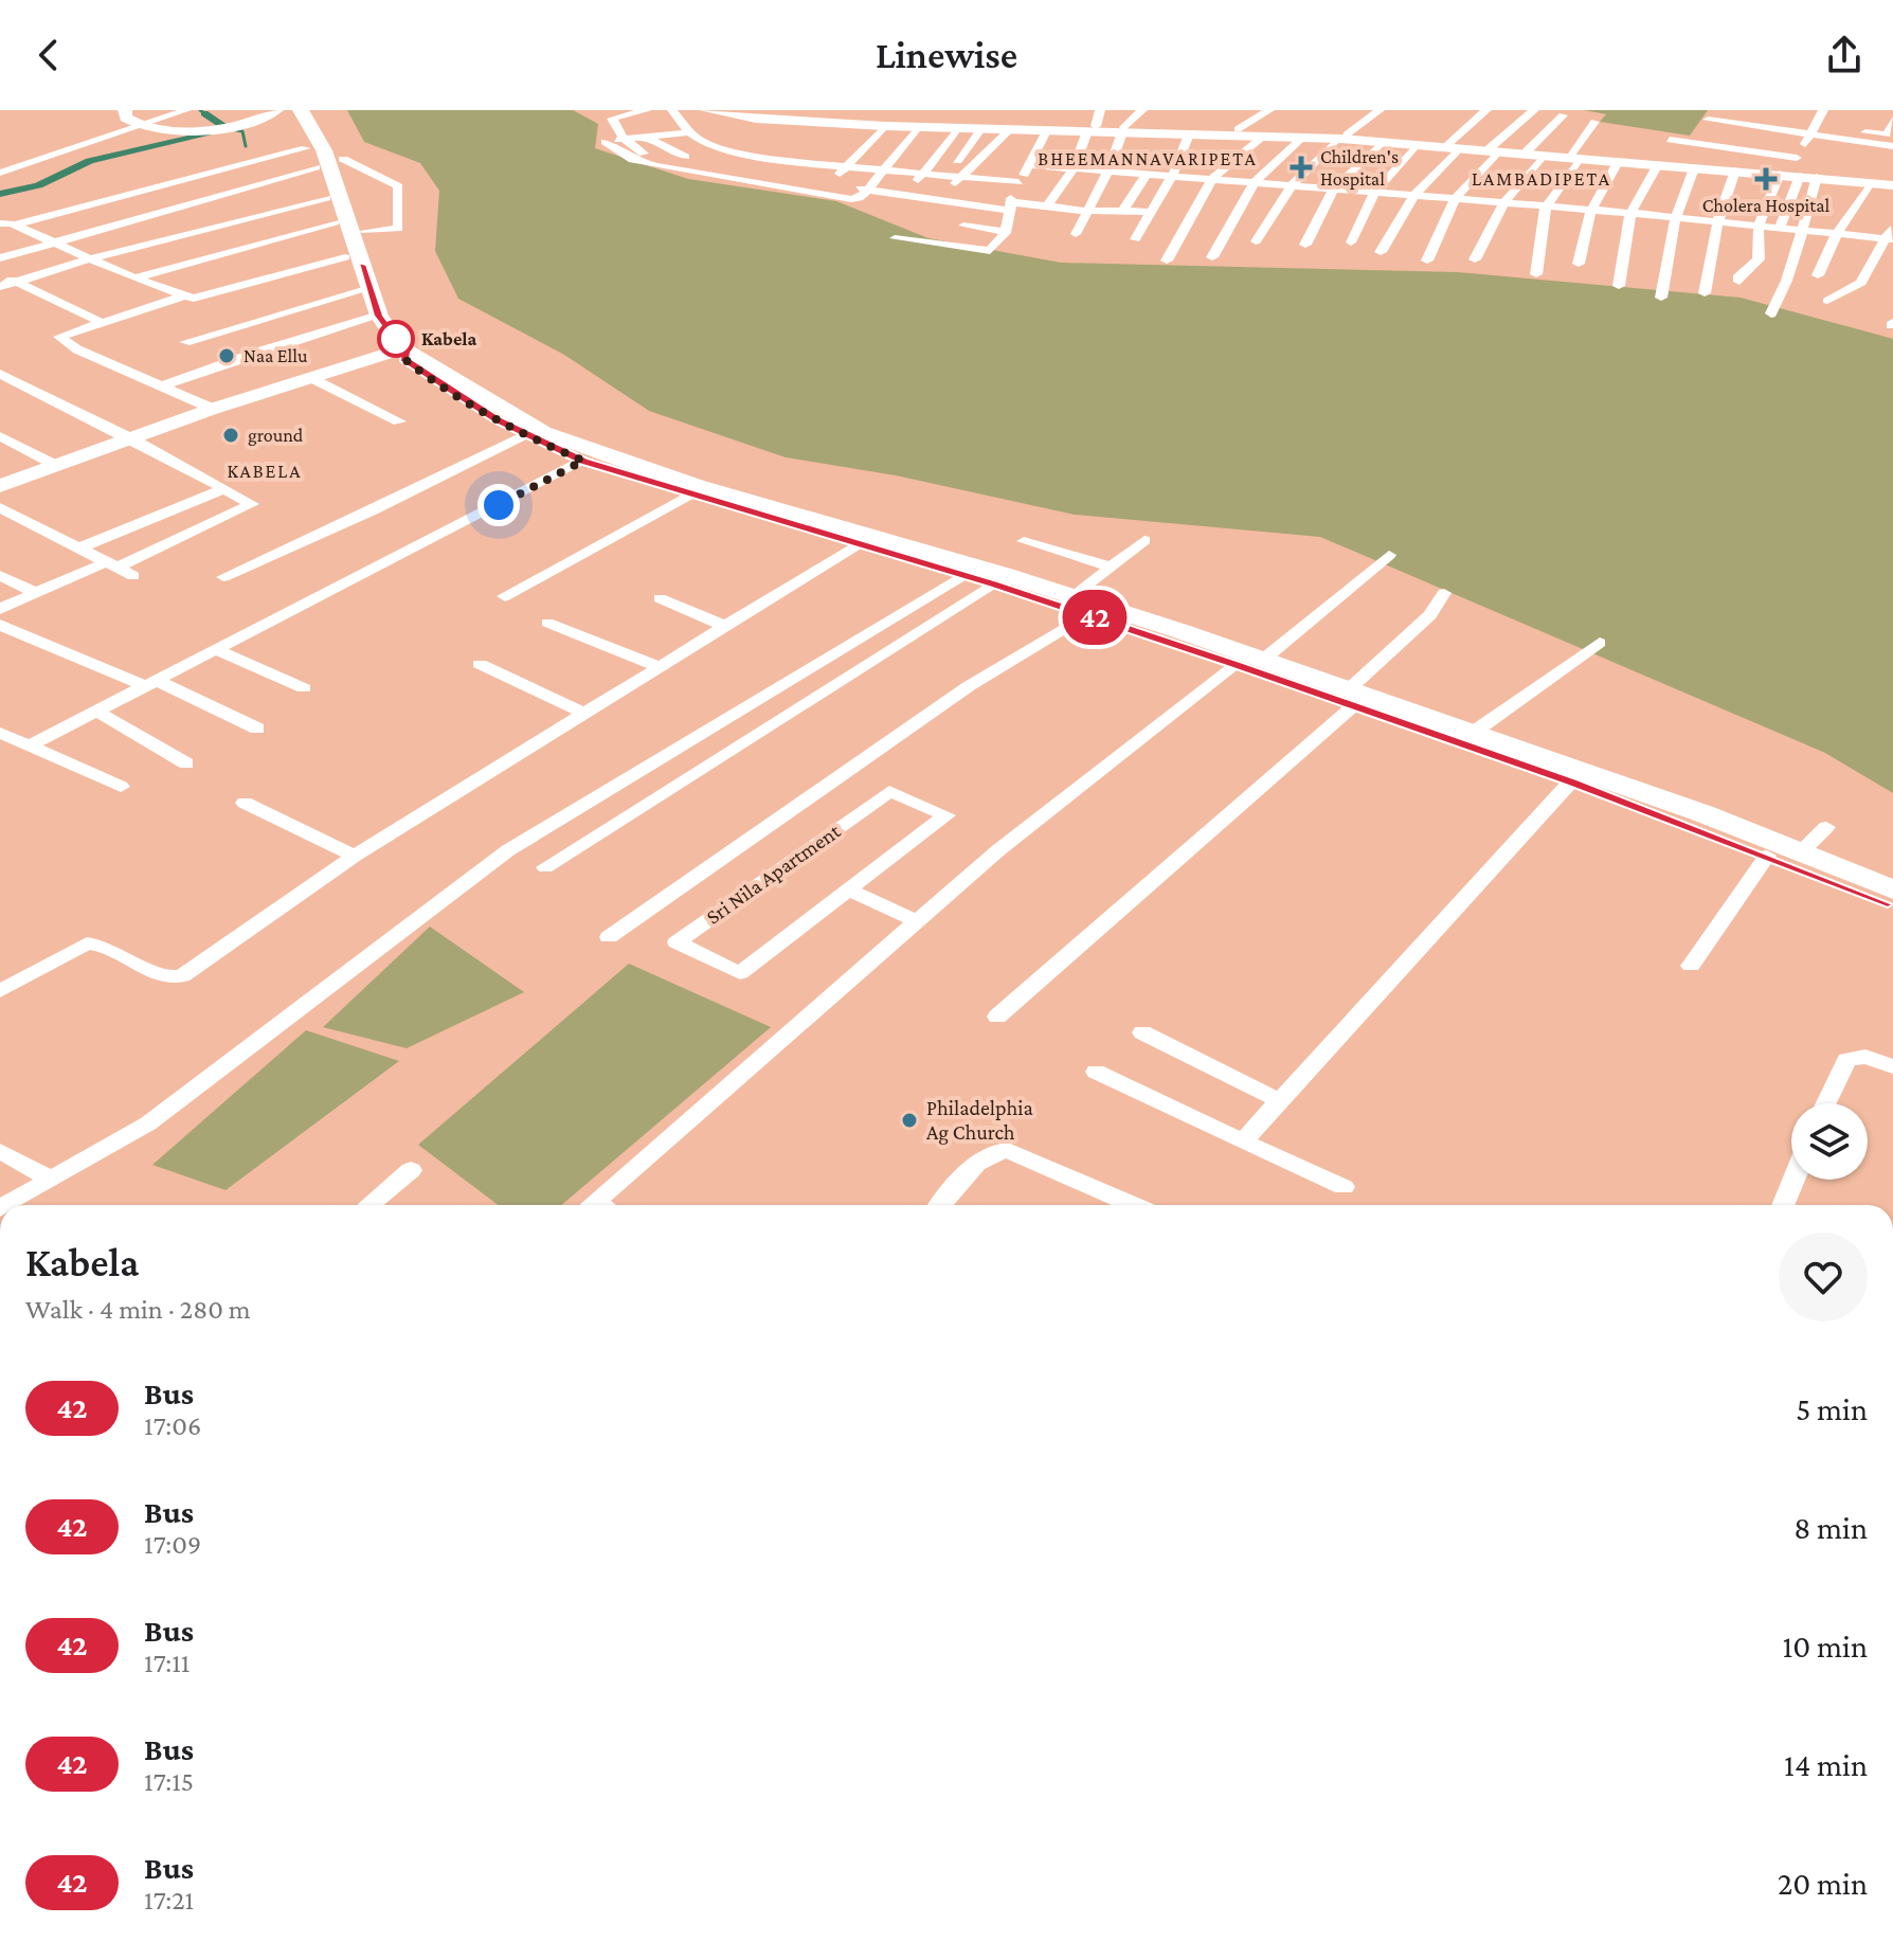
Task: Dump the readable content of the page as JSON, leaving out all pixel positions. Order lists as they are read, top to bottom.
{
  "streets": {
    "street": ["Sri Nila Apartment"]
  },
  "districts": ["BHEEMANNAVARIPETA", "LAMBADIPETA", "KABELA"],
  "places": {
    "health": ["Children's Hospital", "Cholera Hospital"],
    "other": [
      "Kabela",
      "Naa Ellu",
      "ground",
      "Philadelphia Ag Church"
    ]
  },
  "lines": ["bus line 42"],
  "page": {
    "header": "Linewise",
    "on_map": "42",
    "heading": ["Kabela", "Walk · 4 min · 280 m"],
    "list": [
      {
        "mark": "42",
        "name": "Bus",
        "note": "17:06",
        "value": "5 min"
      },
      {
        "mark": "42",
        "name": "Bus",
        "note": "17:09",
        "value": "8 min"
      },
      {
        "mark": "42",
        "name": "Bus",
        "note": "17:11",
        "value": "10 min"
      },
      {
        "mark": "42",
        "name": "Bus",
        "note": "17:15",
        "value": "14 min"
      },
      {
        "mark": "42",
        "name": "Bus",
        "note": "17:21",
        "value": "20 min"
      }
    ]
  }
}
